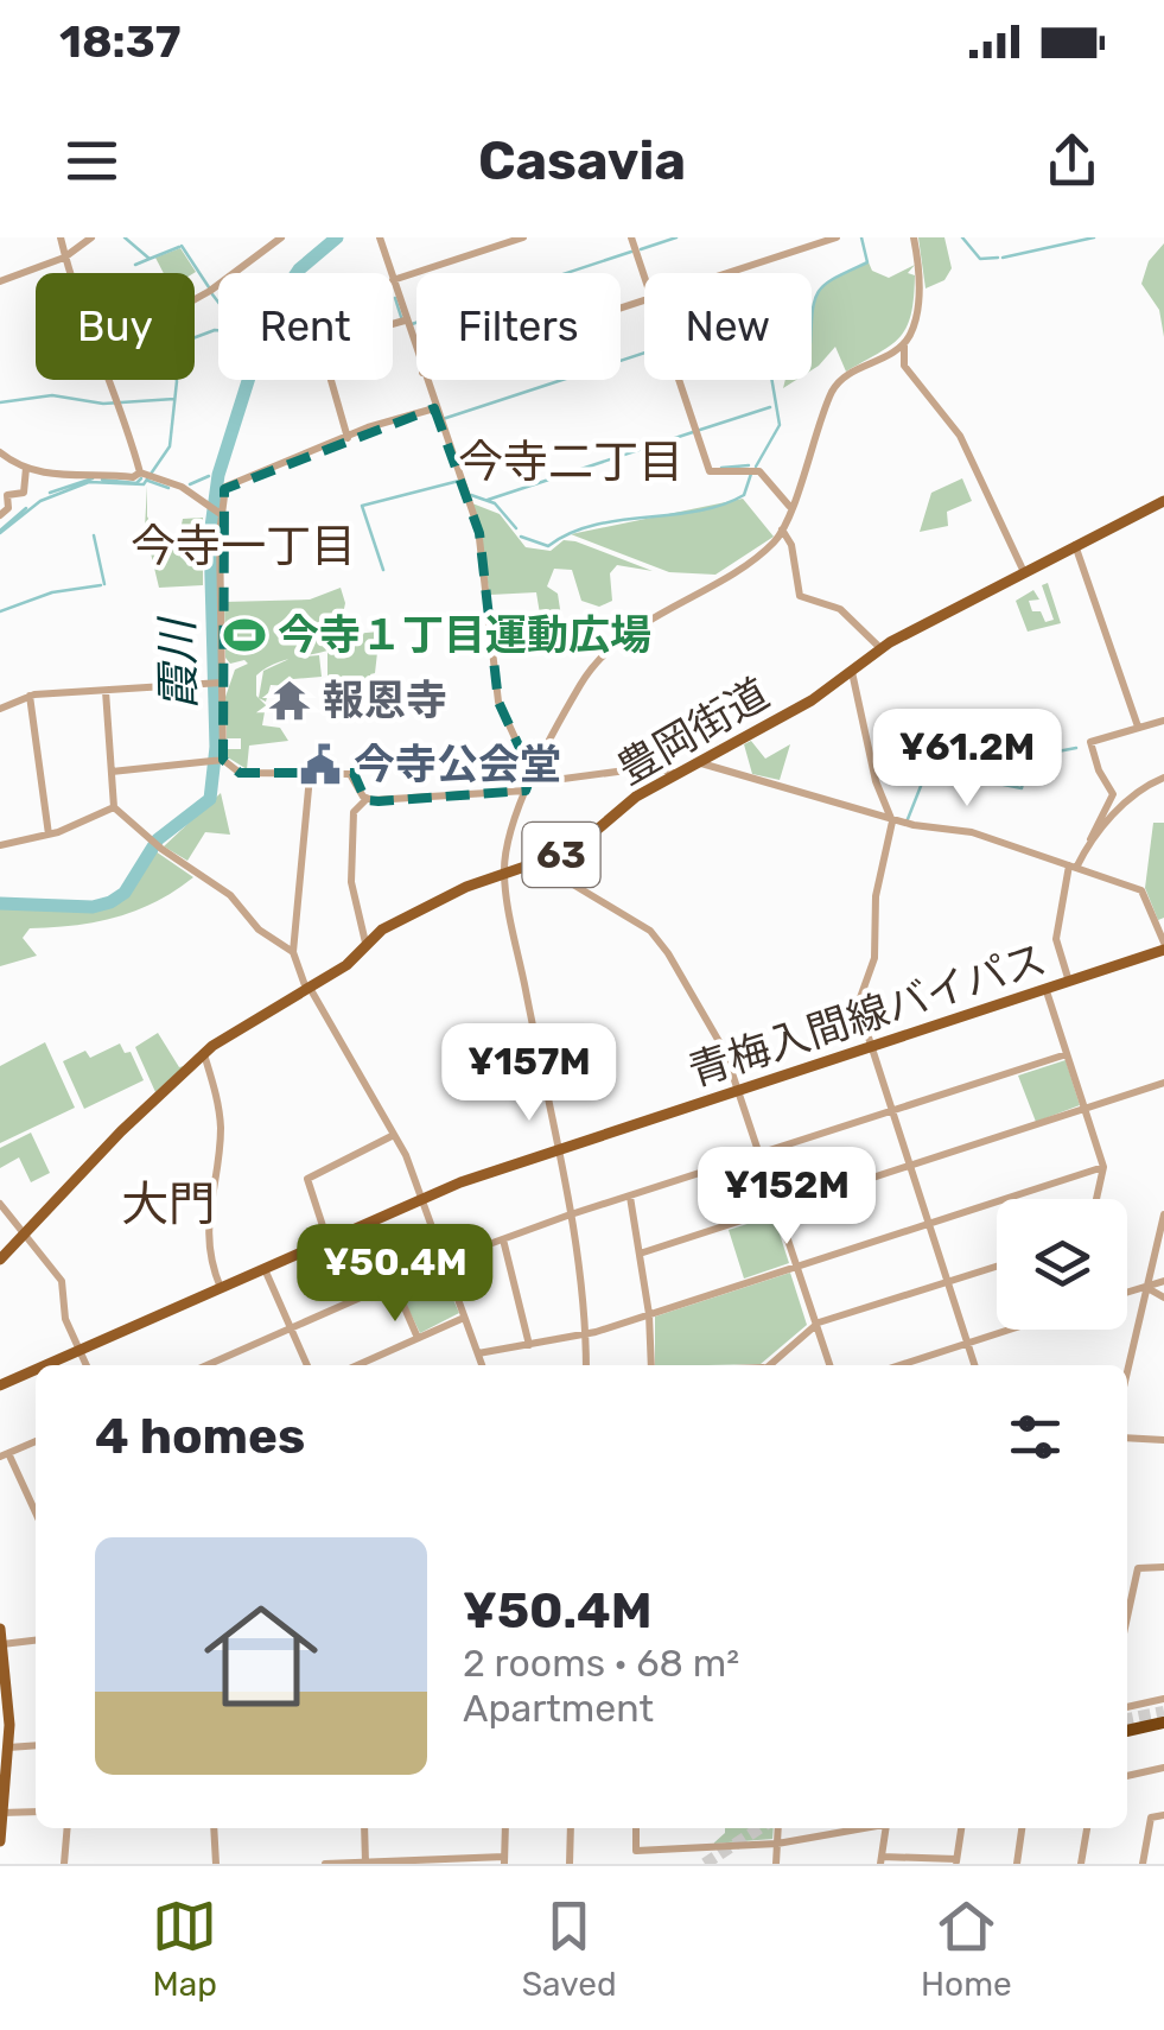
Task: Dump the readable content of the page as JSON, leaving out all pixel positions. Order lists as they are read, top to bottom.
{
  "streets": {
    "main road": ["豊岡街道", "63", "青梅入間線バイパス"]
  },
  "districts": ["今寺二丁目", "今寺一丁目", "大門"],
  "water": ["霞川"],
  "places": {
    "sports": ["今寺１丁目運動広場"],
    "temple": ["報恩寺"],
    "public building": ["今寺公会堂"]
  },
  "page": {
    "status": "18:37",
    "header": "Casavia",
    "chip": [
      "Buy",
      "Rent",
      "Filters",
      "New"
    ],
    "price": [
      "¥61.2M",
      "¥157M",
      "¥152M",
      "¥50.4M"
    ],
    "heading": "4 homes",
    "list": [
      {
        "name": "¥50.4M",
        "note": "2 rooms · 68 m² · Apartment"
      }
    ],
    "tabs": ["Map", "Saved", "Home"]
  }
}
